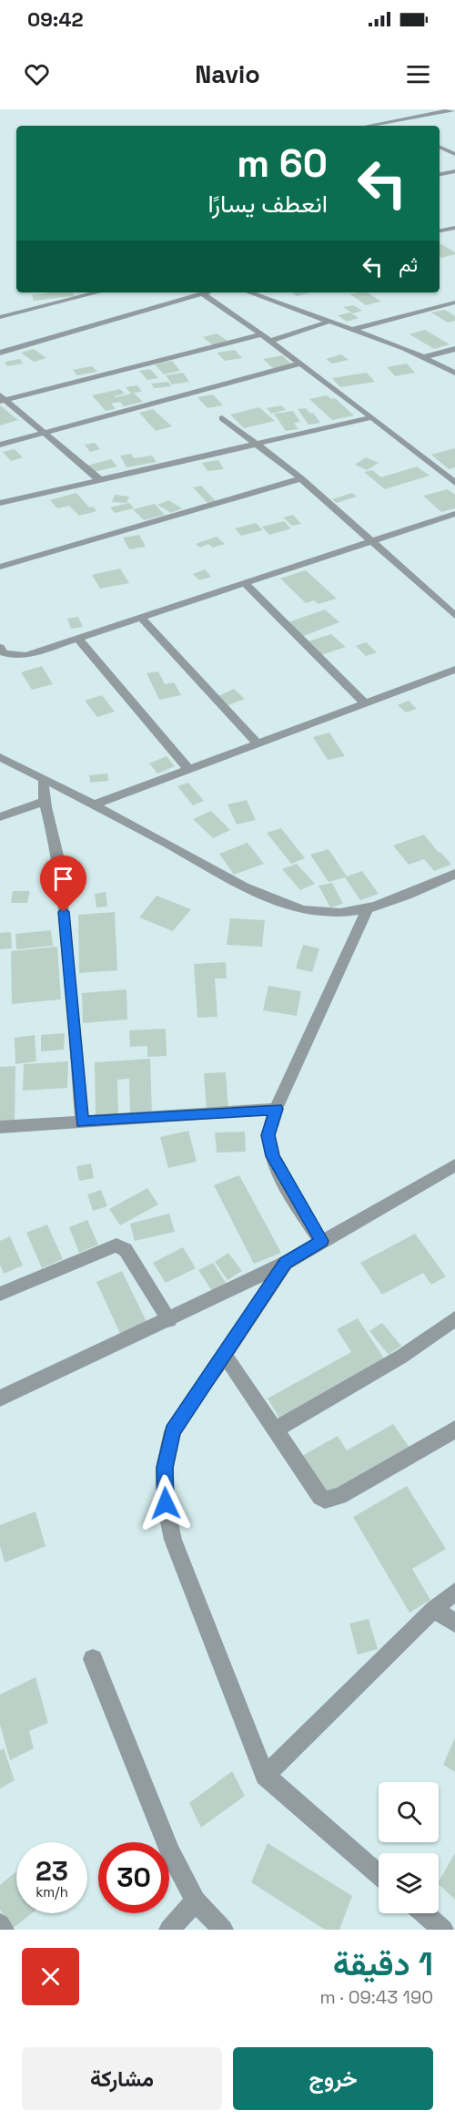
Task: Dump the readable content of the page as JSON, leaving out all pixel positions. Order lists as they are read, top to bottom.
{
  "page": {
    "status": "09:42",
    "header": "Navio",
    "turn": ["60 m", "انعطف يسارًا"],
    "then": "ثم",
    "speed": "23 km/h",
    "limit": "30",
    "heading": ["1 دقيقة", "190 m · 09:43"],
    "buttons": ["خروج", "مشاركة"]
  }
}
